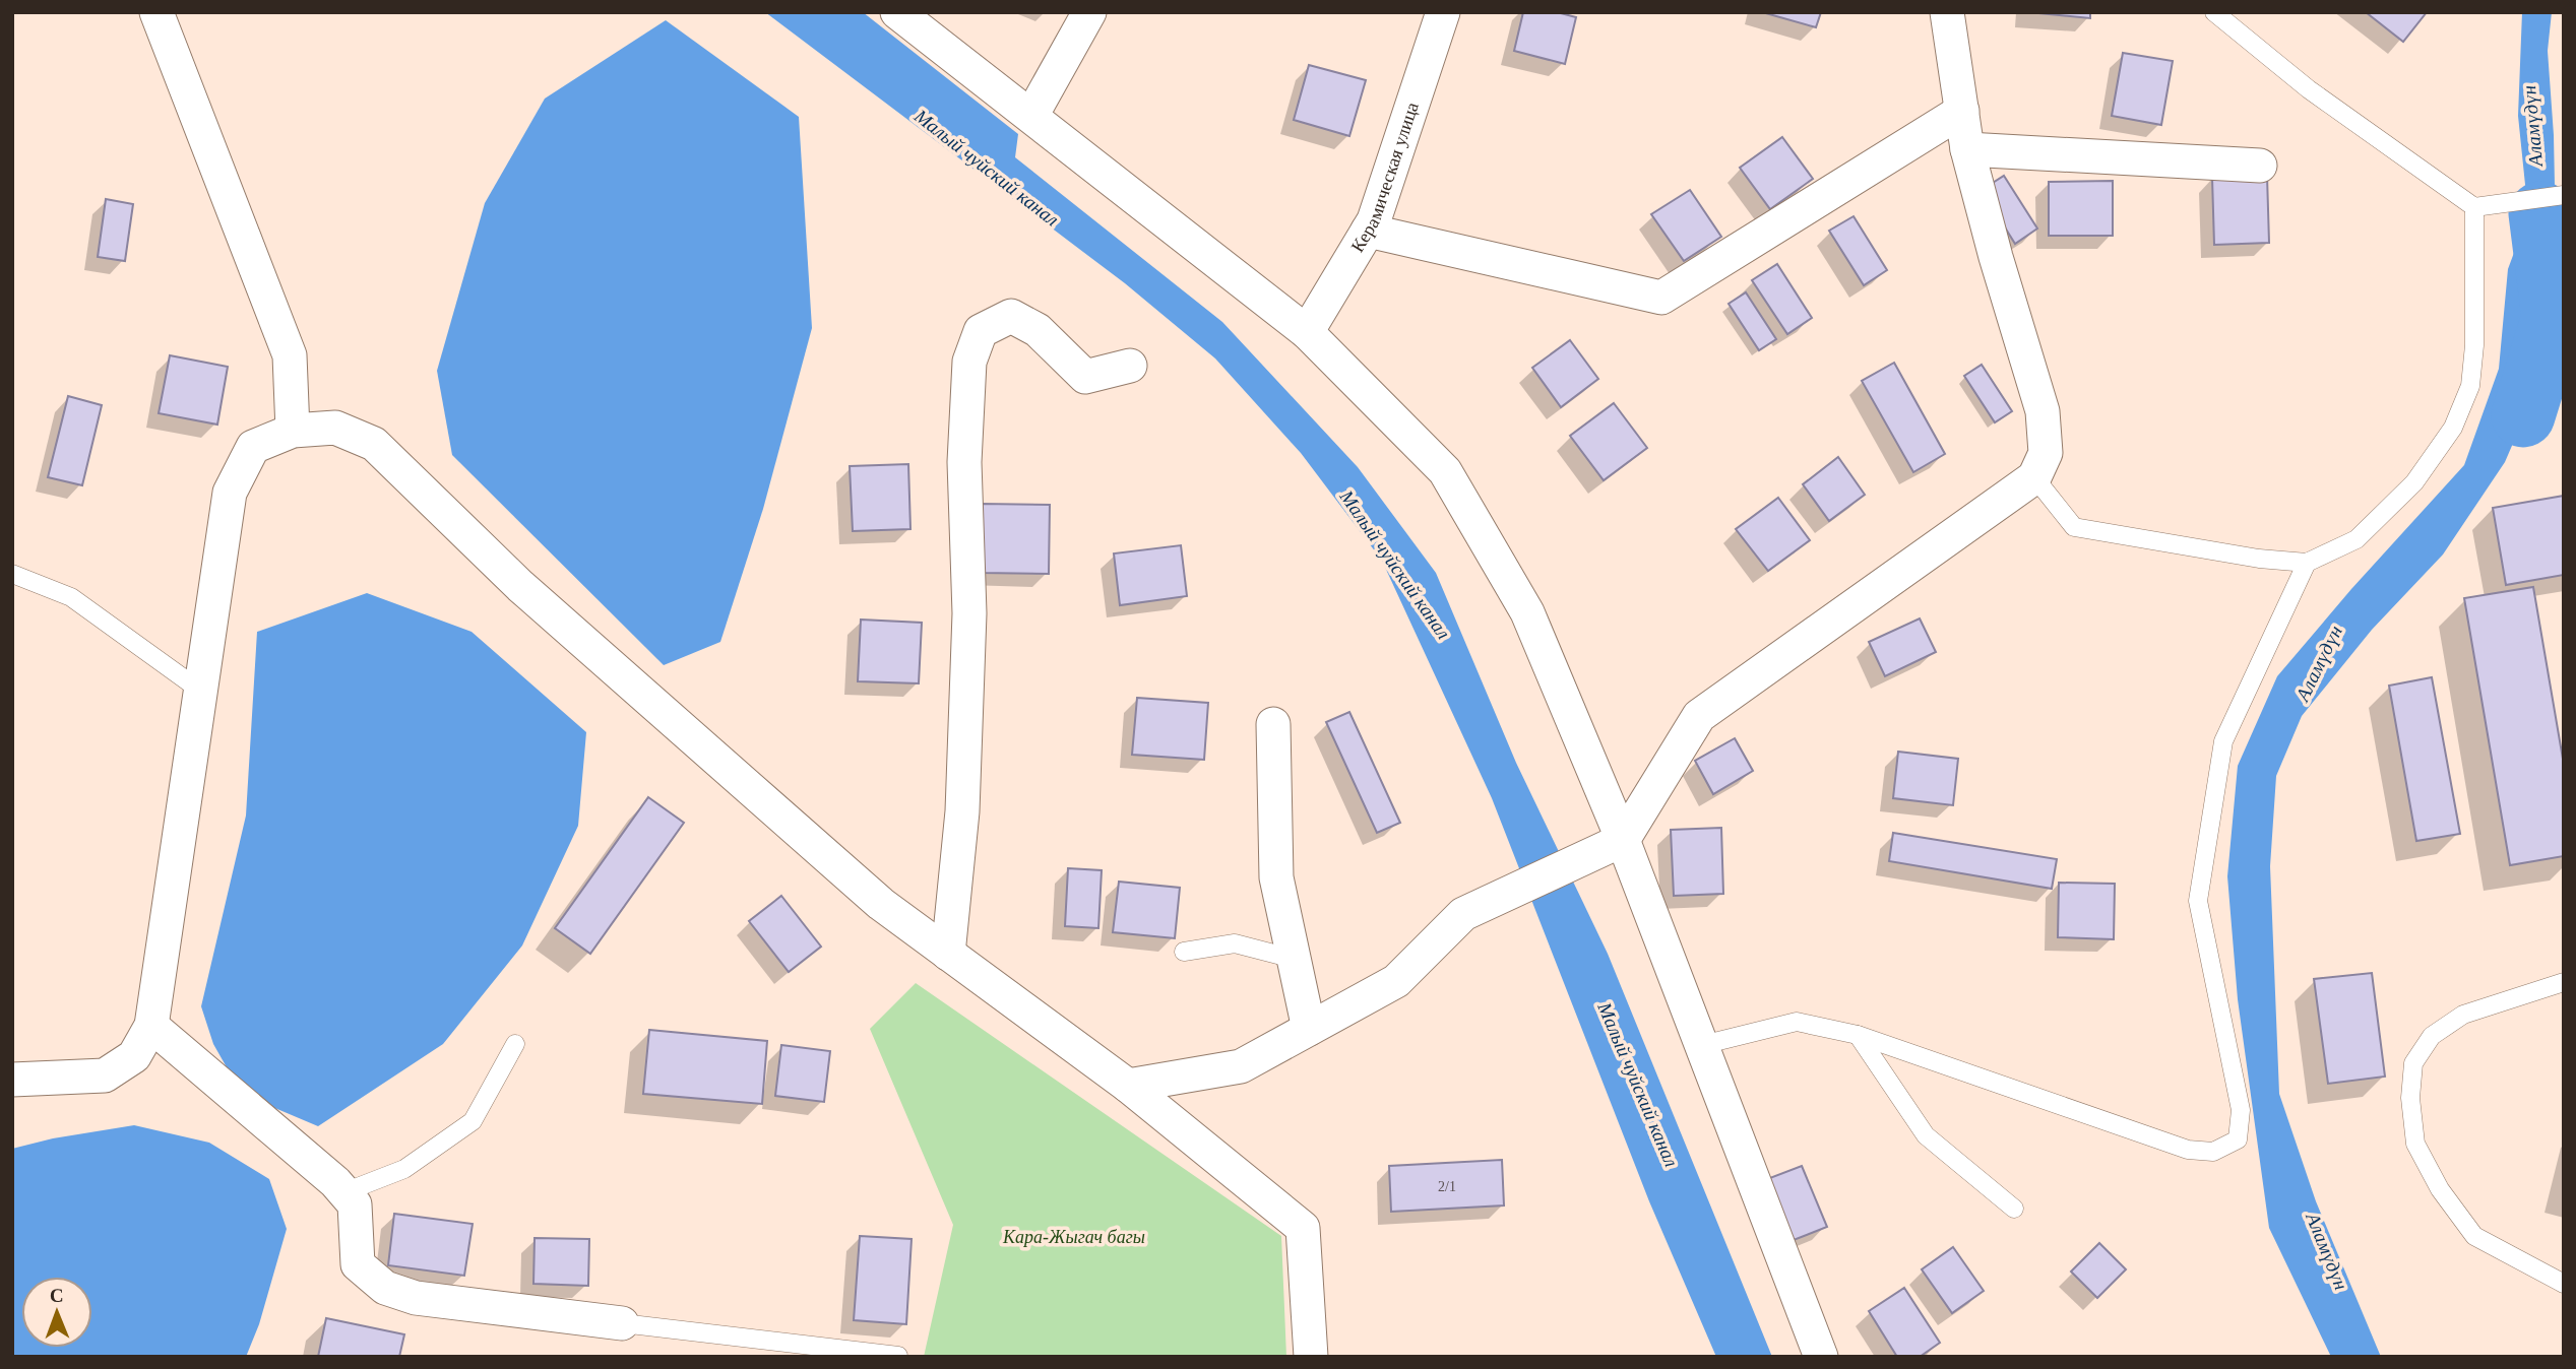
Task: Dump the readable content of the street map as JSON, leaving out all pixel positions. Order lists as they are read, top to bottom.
{
  "streets": {
    "street": ["Керамическая улица"]
  },
  "water": ["Аламүдүн", "Малый чуйский канал"],
  "parks": ["Кара-Жыгач багы"],
  "house_numbers": ["2/1"],
  "north": "top"
}
